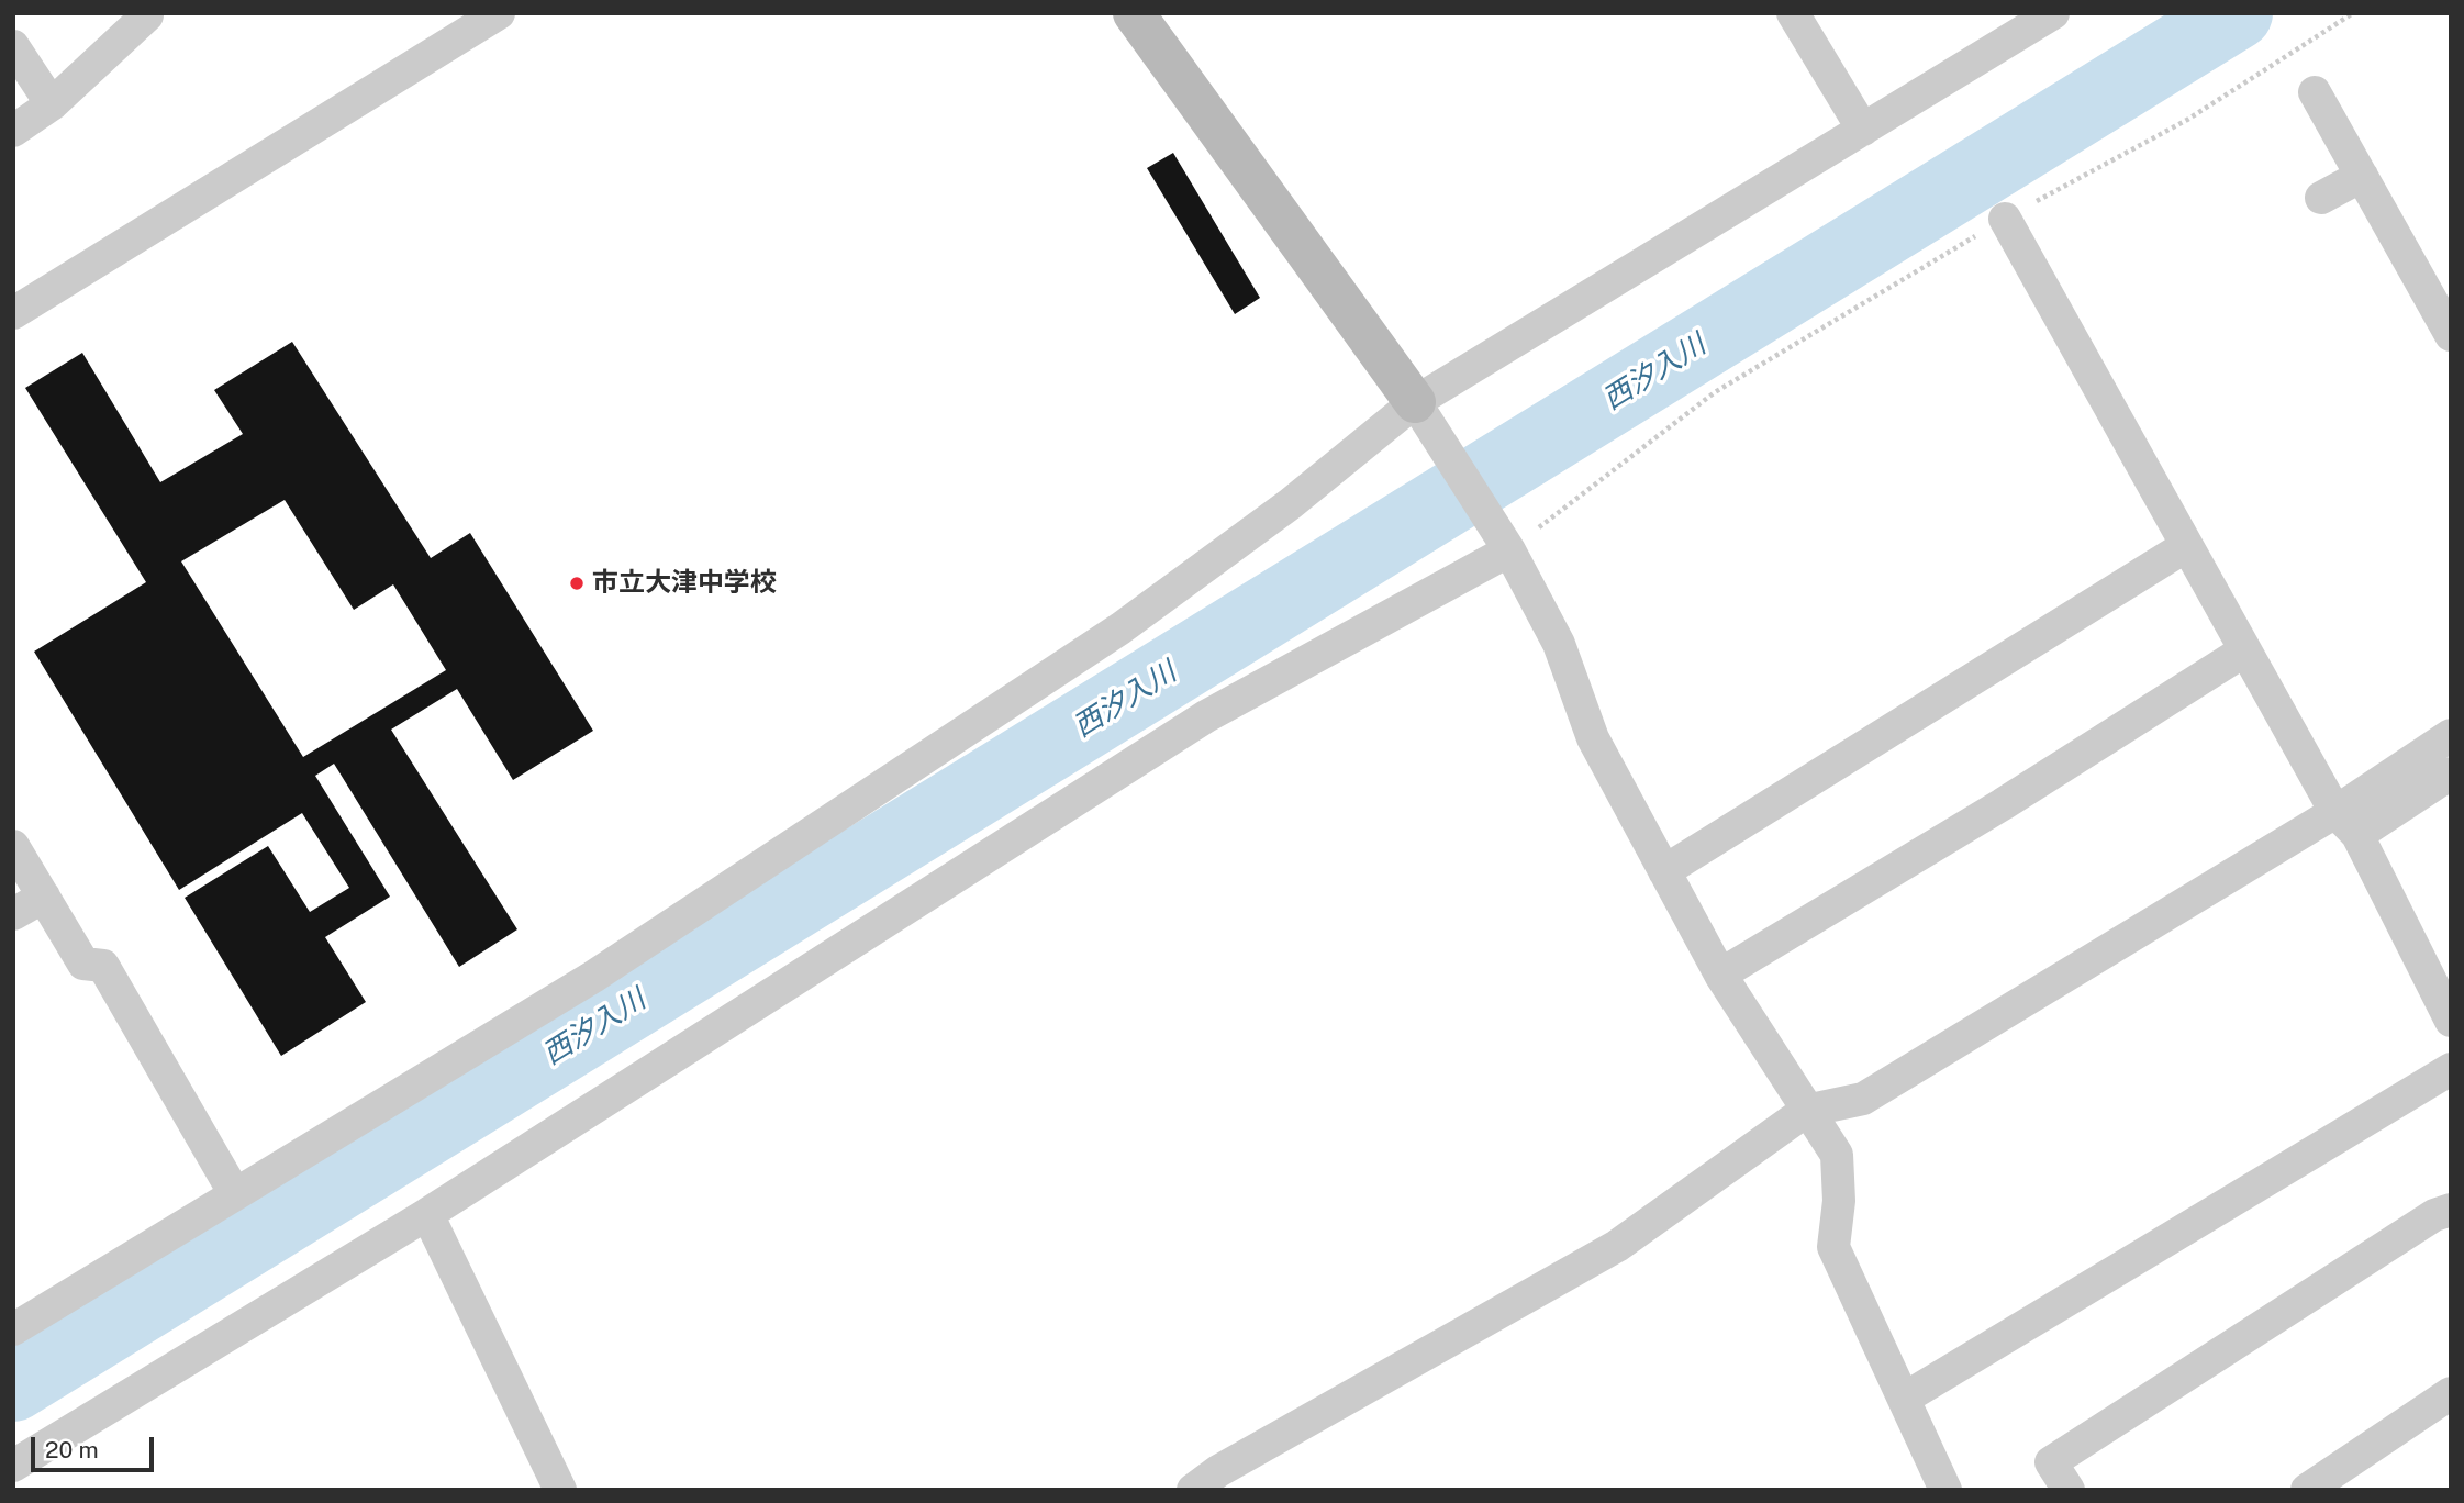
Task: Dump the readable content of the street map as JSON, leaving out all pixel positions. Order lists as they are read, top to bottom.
{
  "water": ["西汐入川"],
  "places": ["市立大津中学校"],
  "scale_bar": "20 m"
}
